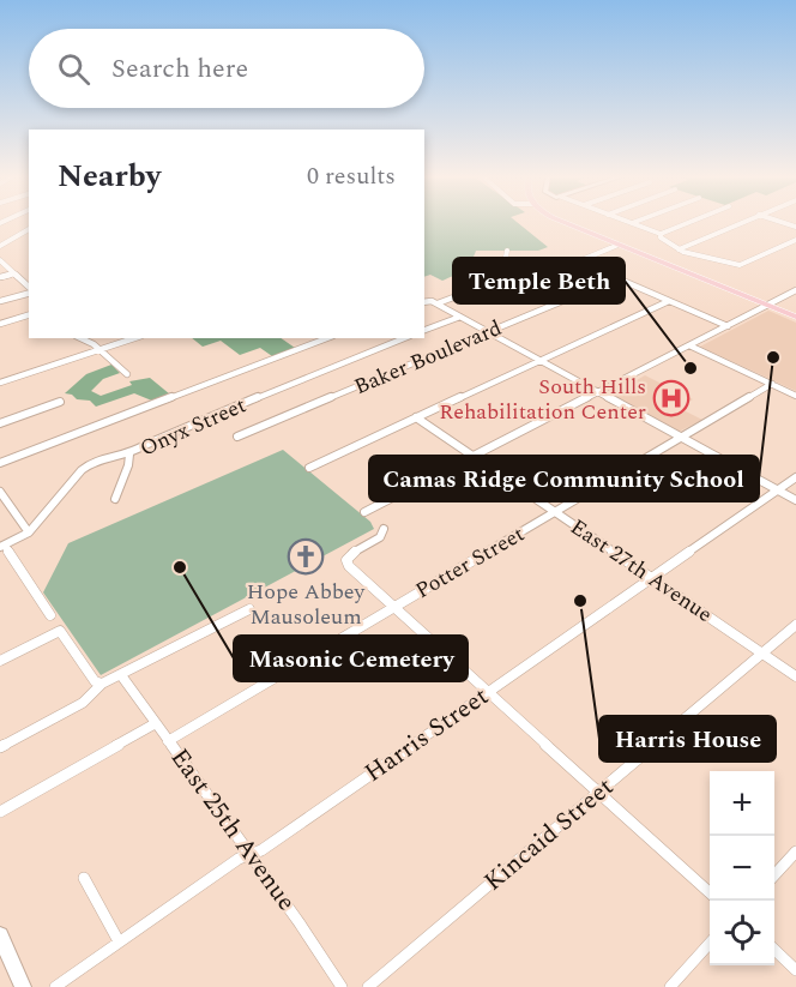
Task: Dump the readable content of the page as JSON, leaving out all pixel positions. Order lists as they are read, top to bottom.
{
  "streets": {
    "street": [
      "Baker Boulevard",
      "Onyx Street",
      "Potter Street",
      "East 27th Avenue",
      "Harris Street",
      "East 25th Avenue",
      "Kincaid Street"
    ]
  },
  "crossings": [
    ["Potter Street", "East 27th Avenue"],
    ["Potter Street", "East 25th Avenue"],
    ["East 27th Avenue", "Harris Street"],
    ["East 27th Avenue", "Kincaid Street"],
    ["Harris Street", "East 25th Avenue"]
  ],
  "places": {
    "other": [
      "Camas Ridge Community School",
      "Temple Beth",
      "Masonic Cemetery",
      "Harris House"
    ],
    "hospital": ["South Hills Rehabilitation Center"],
    "church": ["Hope Abbey Mausoleum"]
  },
  "page": {
    "search": "Search here",
    "heading": ["Nearby", "0 results"],
    "map_buttons": ["+", "−"]
  }
}
